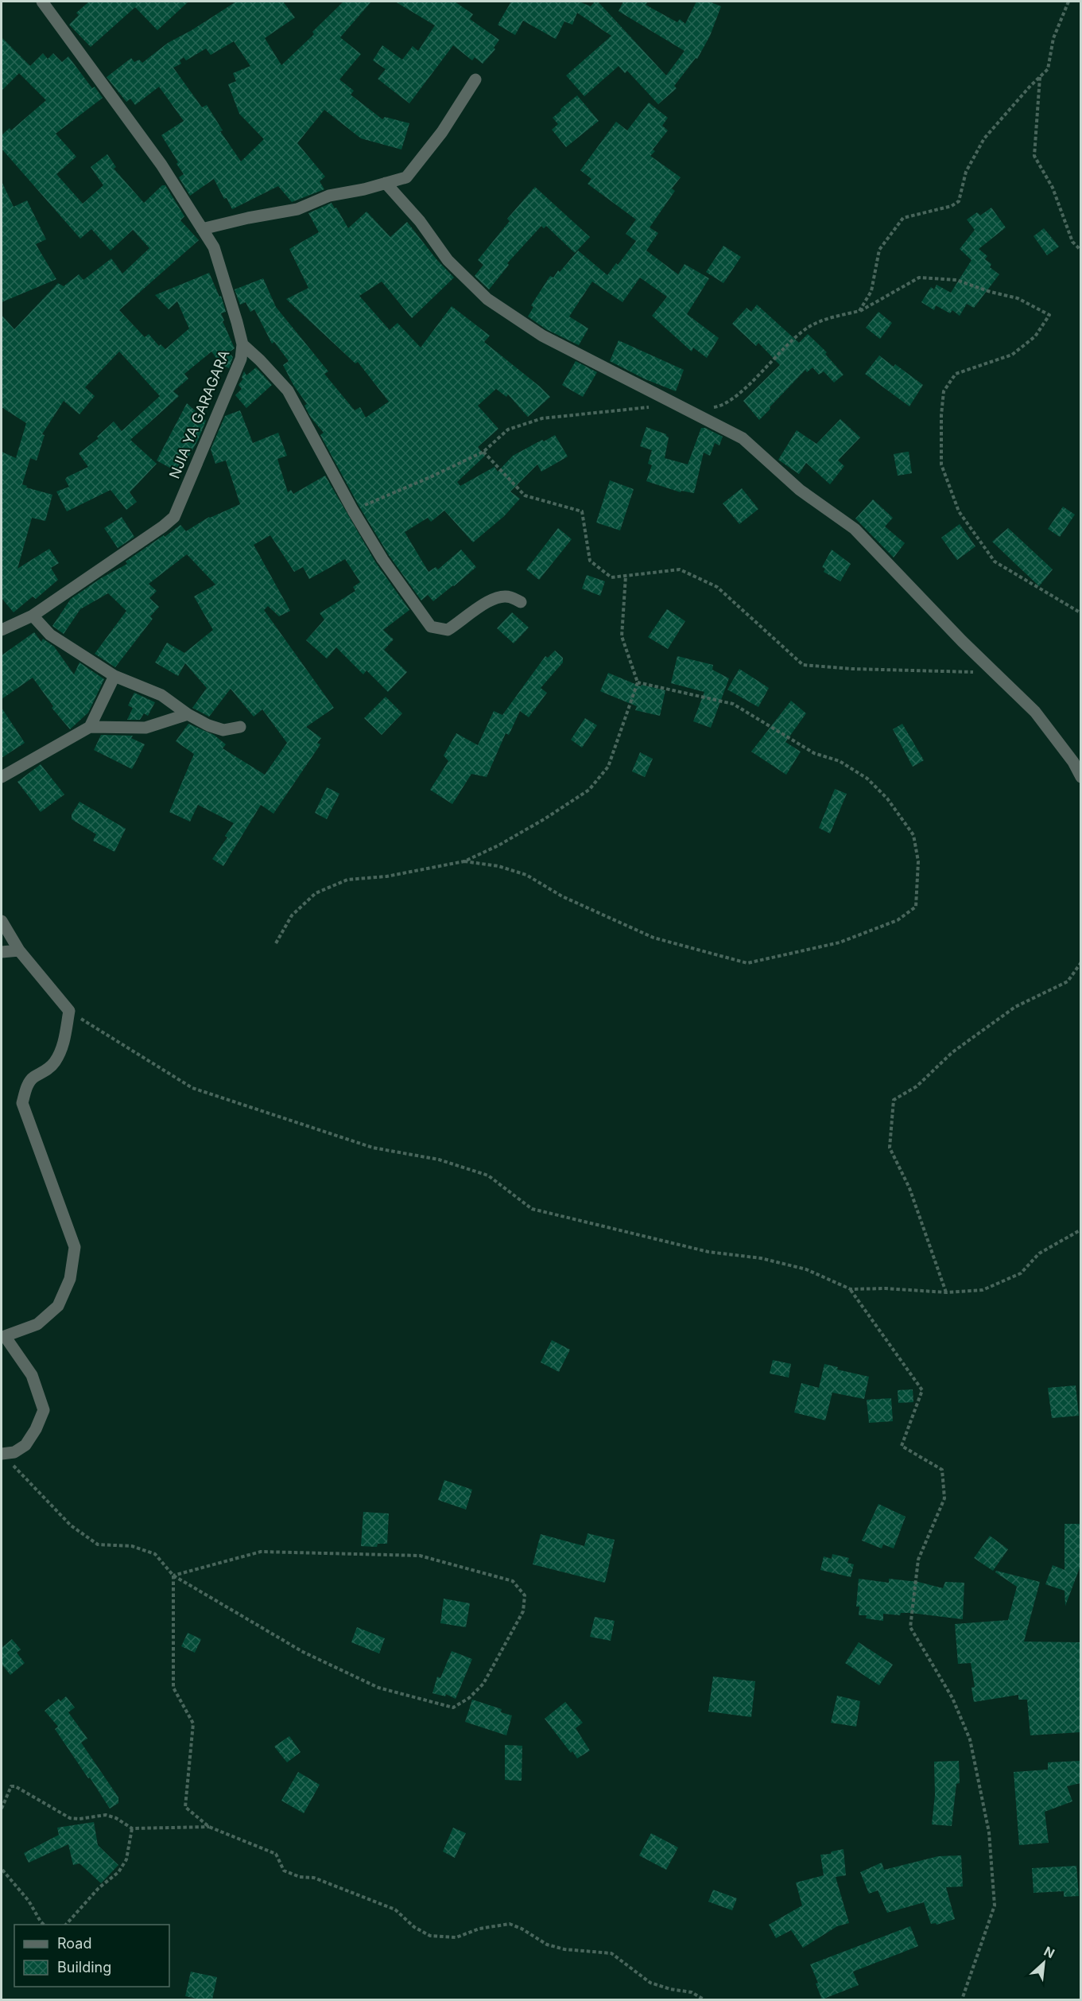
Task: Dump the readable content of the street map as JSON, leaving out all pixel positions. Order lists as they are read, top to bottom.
{
  "streets": {
    "street": ["NJIA YA GARAGARA"]
  },
  "legend": ["Road", "Building"],
  "north": "top right"
}
